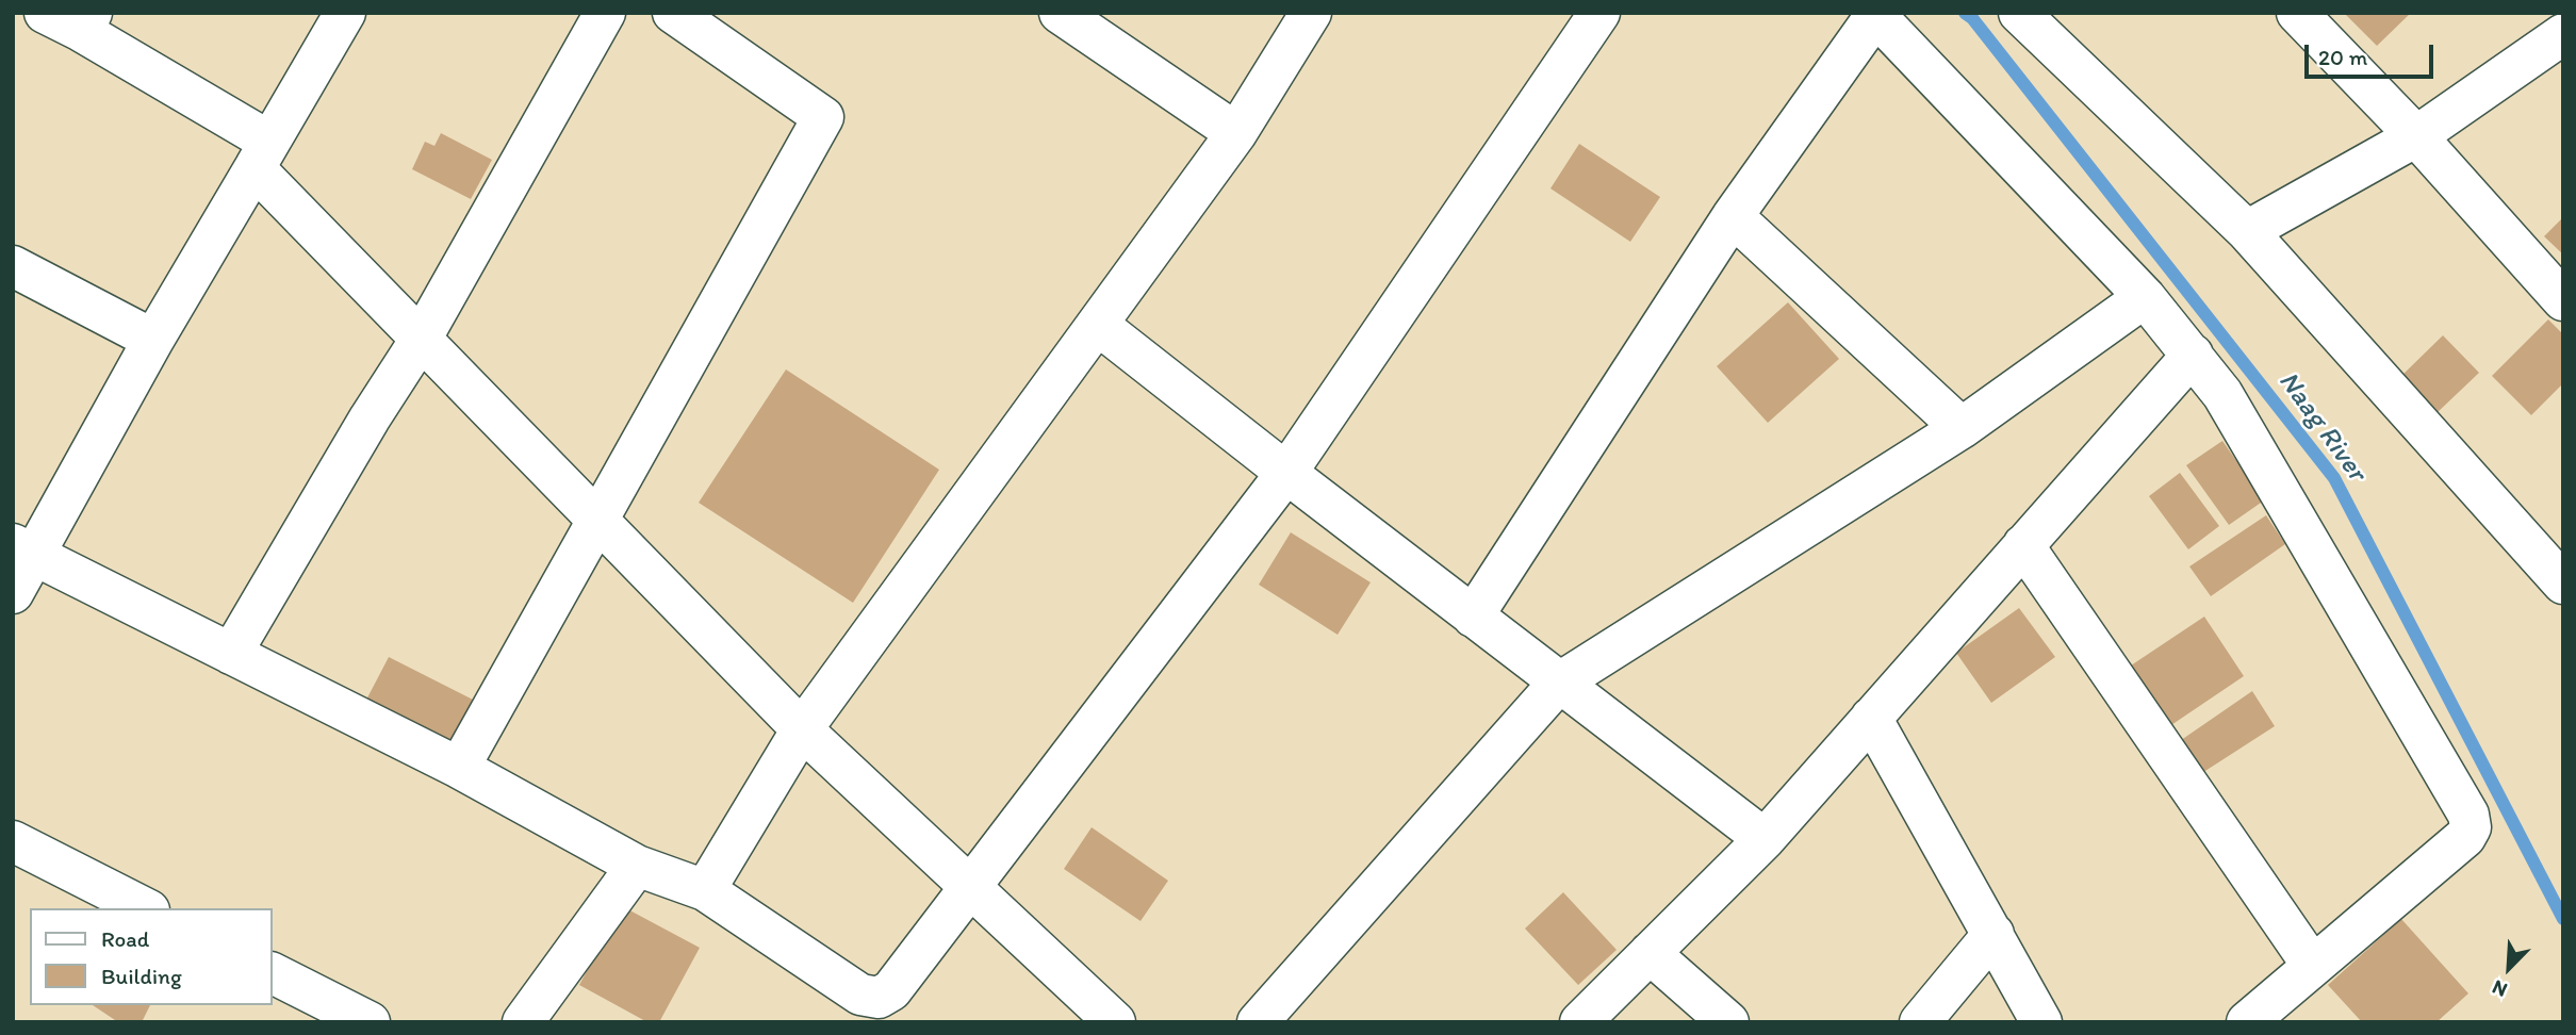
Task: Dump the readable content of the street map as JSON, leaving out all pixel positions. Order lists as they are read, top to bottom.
{
  "water": ["Naag River"],
  "legend": ["Road", "Building"],
  "scale_bar": "20 m",
  "north": "bottom left"
}
